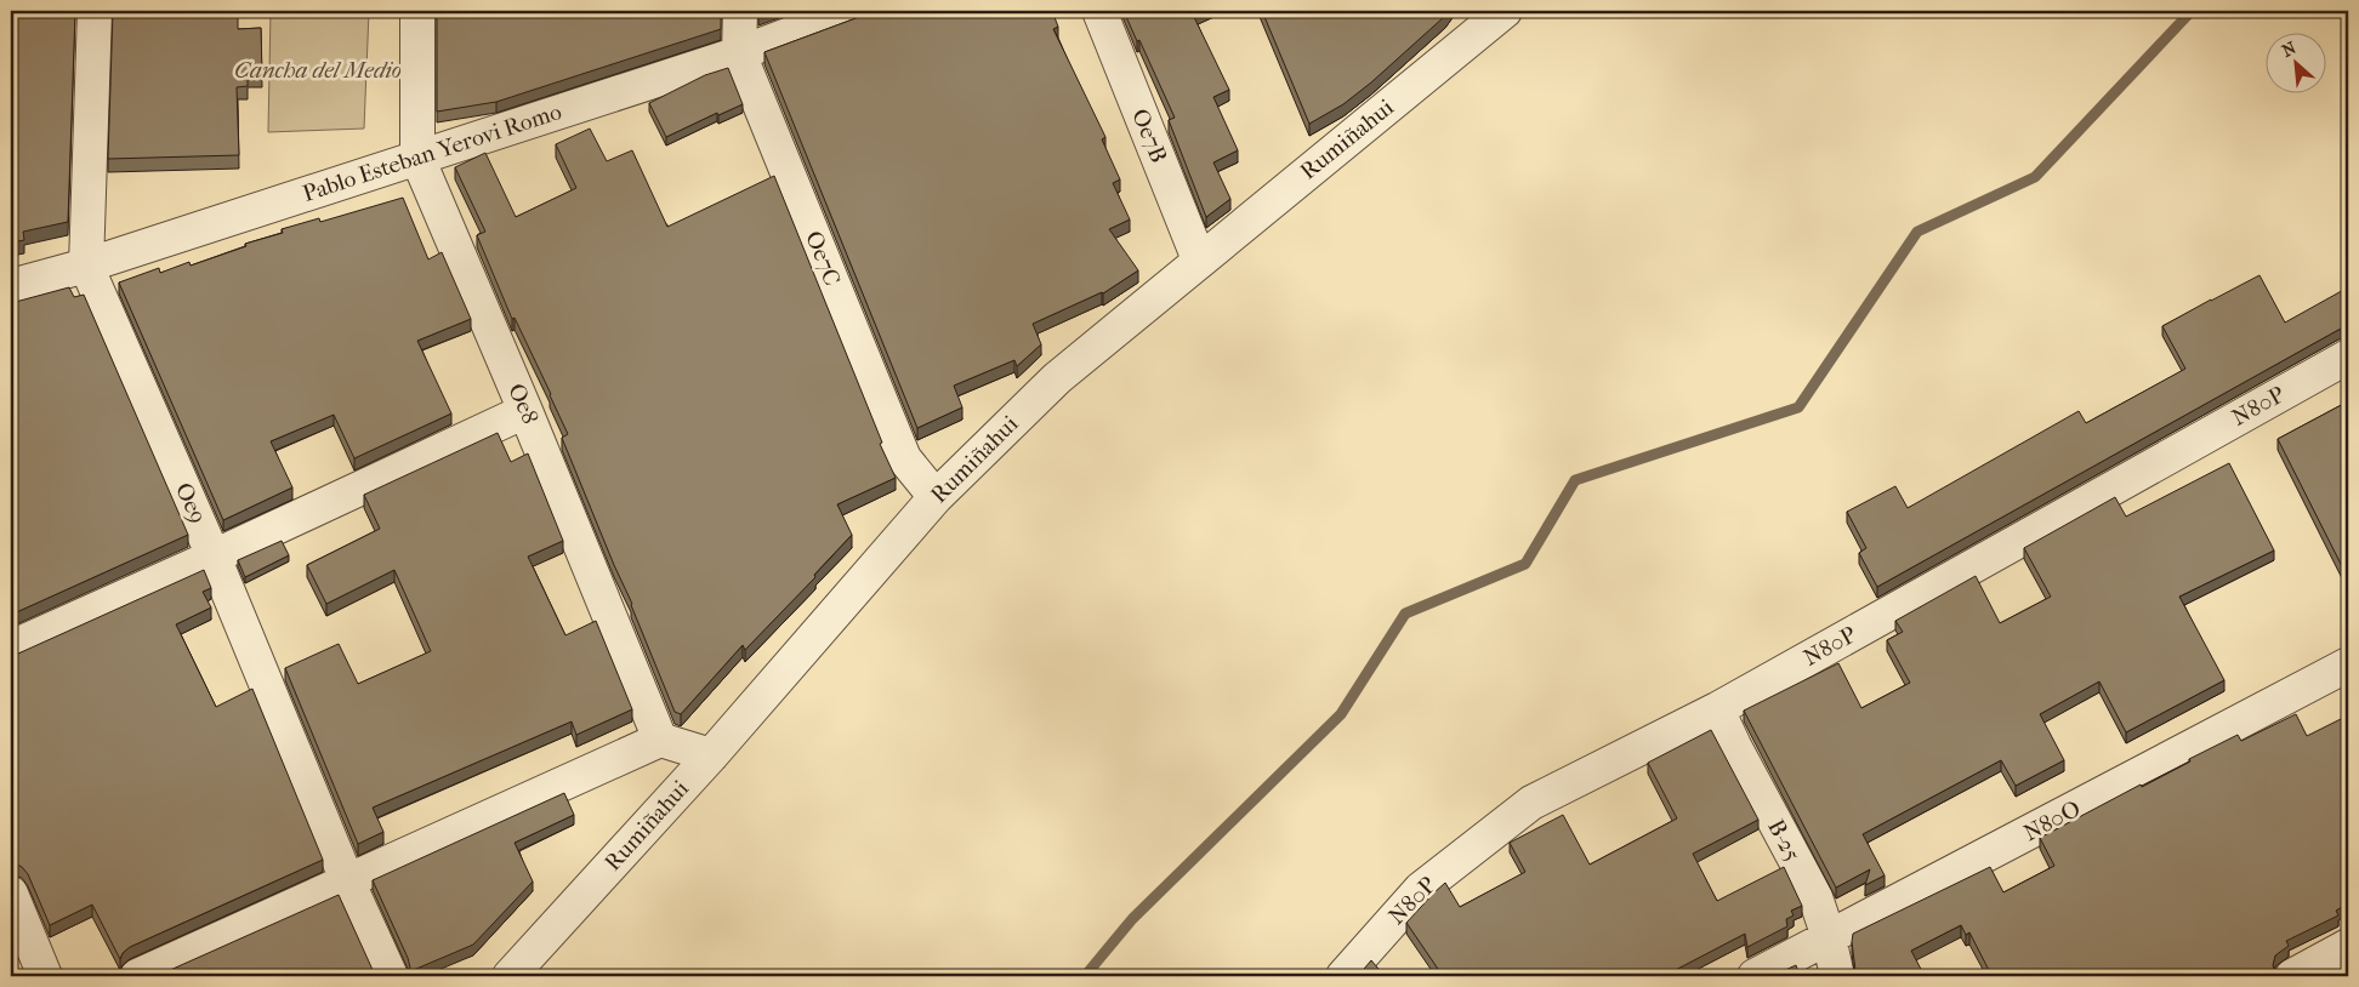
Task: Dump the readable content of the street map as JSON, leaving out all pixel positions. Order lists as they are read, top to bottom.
{
  "streets": {
    "street": [
      "Oe7B",
      "Rumiñahui",
      "Pablo Esteban Yerovi Romo",
      "Oe7C",
      "Oe8",
      "N80P",
      "Oe9",
      "N80O",
      "B-25"
    ]
  },
  "crossings": [
    ["Oe7B", "Rumiñahui"],
    ["Rumiñahui", "Oe7C"],
    ["Pablo Esteban Yerovi Romo", "Oe7C"],
    ["Pablo Esteban Yerovi Romo", "Oe8"],
    ["Pablo Esteban Yerovi Romo", "Oe9"],
    ["N80P", "B-25"],
    ["N80O", "B-25"]
  ],
  "parks": ["Cancha del Medio"],
  "north": "top left"
}
